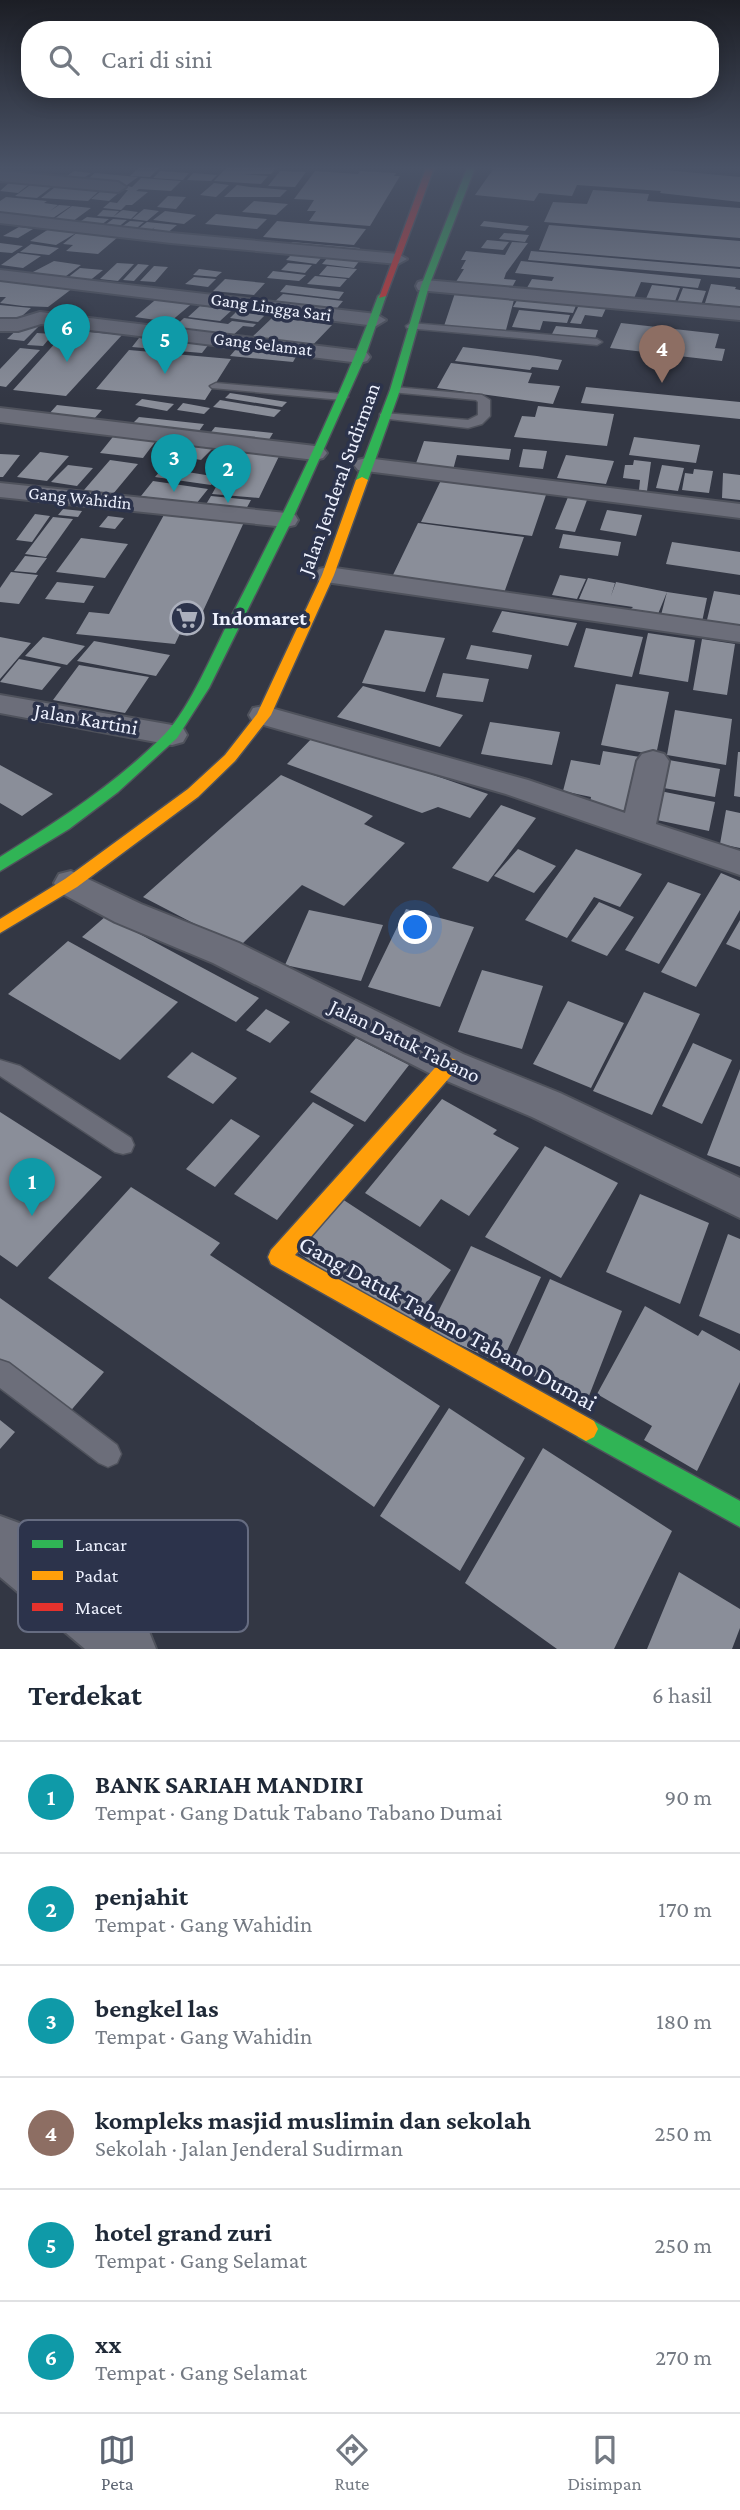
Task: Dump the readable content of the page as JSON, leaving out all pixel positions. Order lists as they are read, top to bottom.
{
  "streets": {
    "main road": ["Jalan Jenderal Sudirman", "Gang Datuk Tabano Tabano Dumai"],
    "street": [
      "Gang Lingga Sari",
      "Gang Selamat",
      "Gang Wahidin",
      "Jalan Kartini",
      "Jalan Datuk Tabano"
    ]
  },
  "crossings": [
    ["Gang Lingga Sari", "Jalan Jenderal Sudirman"],
    ["Gang Selamat", "Jalan Jenderal Sudirman"],
    ["Jalan Jenderal Sudirman", "Gang Wahidin"],
    ["Jalan Jenderal Sudirman", "Jalan Kartini"],
    ["Jalan Jenderal Sudirman", "Jalan Datuk Tabano"],
    ["Jalan Datuk Tabano", "Gang Datuk Tabano Tabano Dumai"]
  ],
  "places": {
    "supermarket": ["Indomaret"]
  },
  "legend": ["Lancar", "Padat", "Macet"],
  "page": {
    "search": "Cari di sini",
    "pins": [
      "6",
      "5",
      "4",
      "3",
      "2",
      "1"
    ],
    "heading": ["Terdekat", "6 hasil"],
    "list": [
      {
        "mark": "1",
        "name": "BANK SARIAH MANDIRI",
        "note": "Tempat · Gang Datuk Tabano Tabano Dumai",
        "value": "90 m"
      },
      {
        "mark": "2",
        "name": "penjahit",
        "note": "Tempat · Gang Wahidin",
        "value": "170 m"
      },
      {
        "mark": "3",
        "name": "bengkel las",
        "note": "Tempat · Gang Wahidin",
        "value": "180 m"
      },
      {
        "mark": "4",
        "name": "kompleks masjid muslimin dan sekolah",
        "note": "Sekolah · Jalan Jenderal Sudirman",
        "value": "250 m"
      },
      {
        "mark": "5",
        "name": "hotel grand zuri",
        "note": "Tempat · Gang Selamat",
        "value": "250 m"
      },
      {
        "mark": "6",
        "name": "xx",
        "note": "Tempat · Gang Selamat",
        "value": "270 m"
      }
    ],
    "nav": ["Peta", "Rute", "Disimpan"]
  }
}
